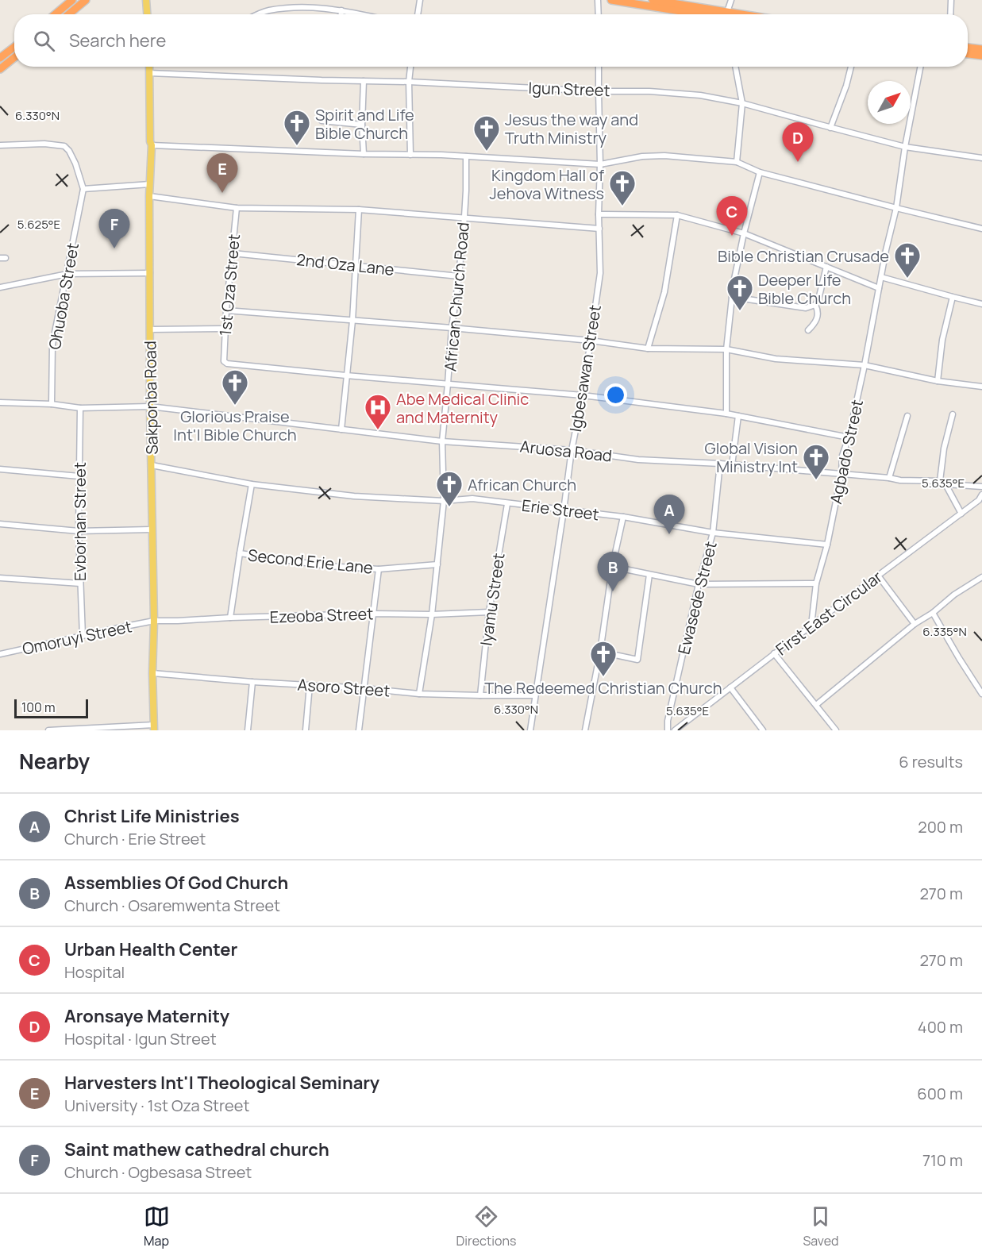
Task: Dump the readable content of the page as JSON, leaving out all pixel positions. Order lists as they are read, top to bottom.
{
  "streets": {
    "main road": ["Sakponba Road"],
    "street": [
      "Igun Street",
      "2nd Oza Lane",
      "1st Oza Street",
      "Ohuoba Street",
      "African Church Road",
      "Igbesawan Street",
      "Aruosa Road",
      "Agbado Street",
      "Erie Street",
      "Evborhan Street",
      "Second Erie Lane",
      "Ewasede Street",
      "Iyamu Street",
      "First East Circular",
      "Ezeoba Street",
      "Omoruyi Street",
      "Asoro Street"
    ]
  },
  "crossings": [
    ["Igun Street", "Igbesawan Street"],
    ["Igun Street", "Sakponba Road"],
    ["Igun Street", "Agbado Street"],
    ["2nd Oza Lane", "1st Oza Street"],
    ["2nd Oza Lane", "African Church Road"],
    ["Ohuoba Street", "Aruosa Road"],
    ["African Church Road", "Aruosa Road"],
    ["African Church Road", "Erie Street"],
    ["African Church Road", "Second Erie Lane"],
    ["African Church Road", "Ezeoba Street"],
    ["African Church Road", "Asoro Street"],
    ["Igbesawan Street", "Aruosa Road"],
    ["Igbesawan Street", "Erie Street"],
    ["Igbesawan Street", "Asoro Street"],
    ["Sakponba Road", "Aruosa Road"],
    ["Sakponba Road", "Erie Street"],
    ["Sakponba Road", "Ezeoba Street"],
    ["Sakponba Road", "Omoruyi Street"],
    ["Sakponba Road", "Asoro Street"],
    ["Aruosa Road", "Agbado Street"],
    ["Aruosa Road", "Evborhan Street"],
    ["Aruosa Road", "Ewasede Street"],
    ["Agbado Street", "Erie Street"],
    ["Agbado Street", "First East Circular"],
    ["Erie Street", "Ewasede Street"],
    ["Erie Street", "Iyamu Street"],
    ["Evborhan Street", "Omoruyi Street"],
    ["Iyamu Street", "Ezeoba Street"],
    ["Iyamu Street", "Asoro Street"],
    ["Ezeoba Street", "Omoruyi Street"]
  ],
  "places": {
    "church": [
      "Spirit and Life Bible Church",
      "Jesus the way and Truth Ministry",
      "Kingdom Hall of Jehova Witness",
      "Bible Christian Crusade",
      "Deeper Life Bible Church",
      "Glorious Praise Int'l Bible Church",
      "Global Vision Ministry Int",
      "African Church",
      "The Redeemed Christian Church"
    ],
    "hospital": ["Abe Medical Clinic and Maternity"]
  },
  "scale_bar": "100 m",
  "north": "top right",
  "page": {
    "search": "Search here",
    "pins": [
      "D",
      "E",
      "C",
      "F",
      "A",
      "B"
    ],
    "scale": "100 m",
    "heading": ["Nearby", "6 results"],
    "list": [
      {
        "mark": "A",
        "name": "Christ Life Ministries",
        "note": "Church · Erie Street",
        "value": "200 m"
      },
      {
        "mark": "B",
        "name": "Assemblies Of God Church",
        "note": "Church · Osaremwenta Street",
        "value": "270 m"
      },
      {
        "mark": "C",
        "name": "Urban Health Center",
        "note": "Hospital",
        "value": "270 m"
      },
      {
        "mark": "D",
        "name": "Aronsaye Maternity",
        "note": "Hospital · Igun Street",
        "value": "400 m"
      },
      {
        "mark": "E",
        "name": "Harvesters Int'l Theological Seminary",
        "note": "University · 1st Oza Street",
        "value": "600 m"
      },
      {
        "mark": "F",
        "name": "Saint mathew cathedral church",
        "note": "Church · Ogbesasa Street",
        "value": "710 m"
      }
    ],
    "nav": ["Map", "Directions", "Saved"]
  },
  "coordinates": [
    "6.330°N",
    "5.625°E",
    "5.635°E",
    "6.335°N"
  ]
}
